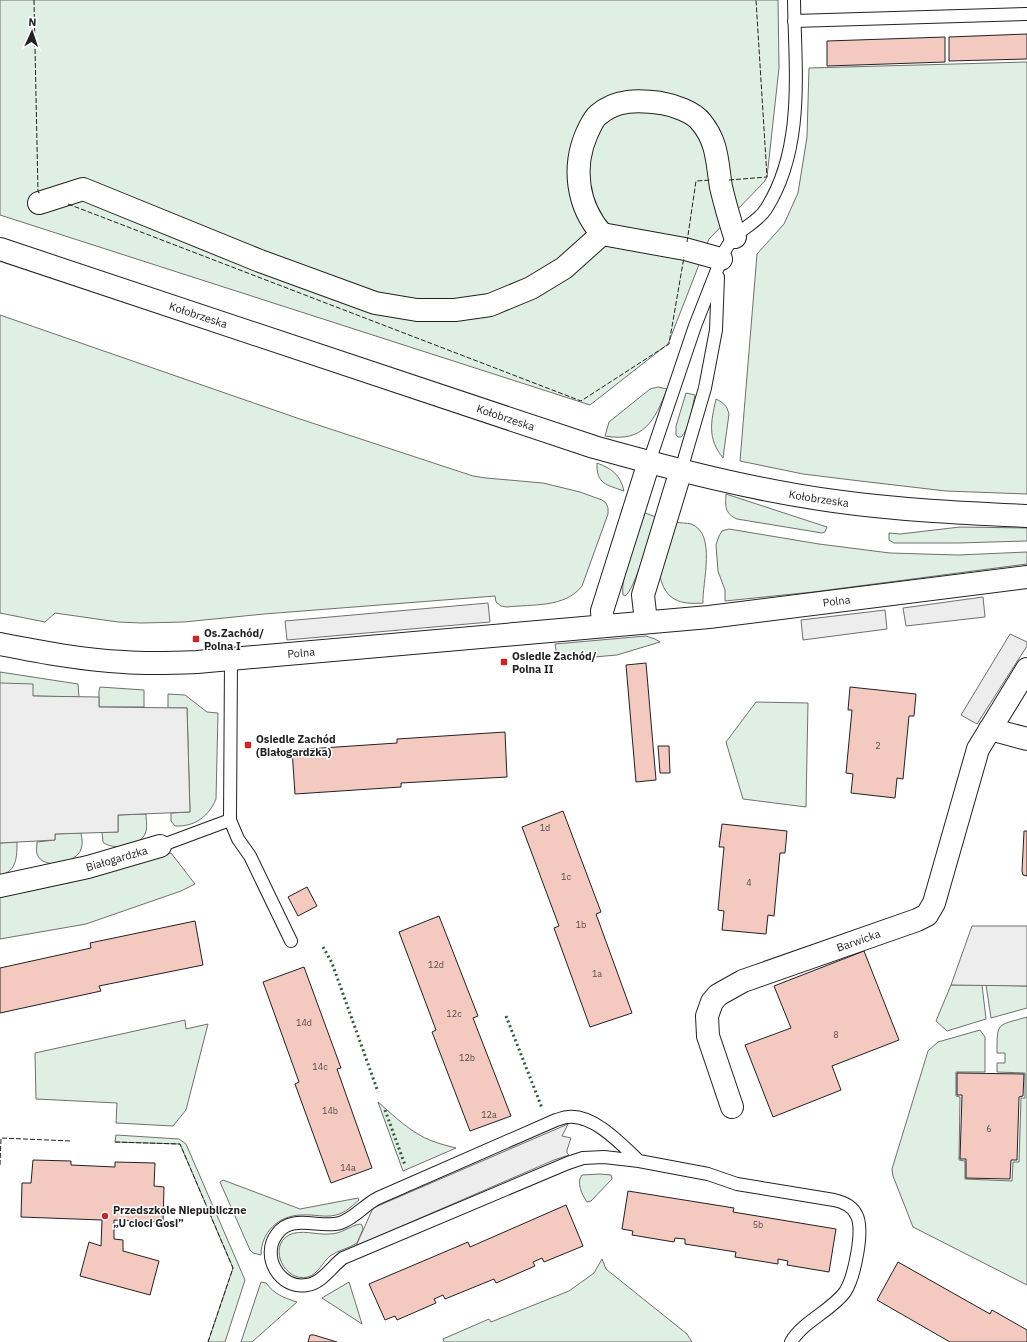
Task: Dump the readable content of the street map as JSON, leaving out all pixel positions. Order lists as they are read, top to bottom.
{
  "streets": {
    "street": [
      "Kołobrzeska",
      "Polna",
      "Białogardzka",
      "Barwicka"
    ]
  },
  "places": {
    "transit": ["Os.Zachód/ Polna I", "Osiedle Zachód/ Polna II", "Osiedle Zachód (Białogardzka)"],
    "other": ["Przedszkole Niepubliczne „U cioci Gosi”"]
  },
  "house_numbers": [
    "2",
    "1d",
    "1c",
    "4",
    "1b",
    "12d",
    "1a",
    "12c",
    "14d",
    "8",
    "12b",
    "14c",
    "14b",
    "12a",
    "6",
    "14a",
    "5b"
  ],
  "north": "top"
}
